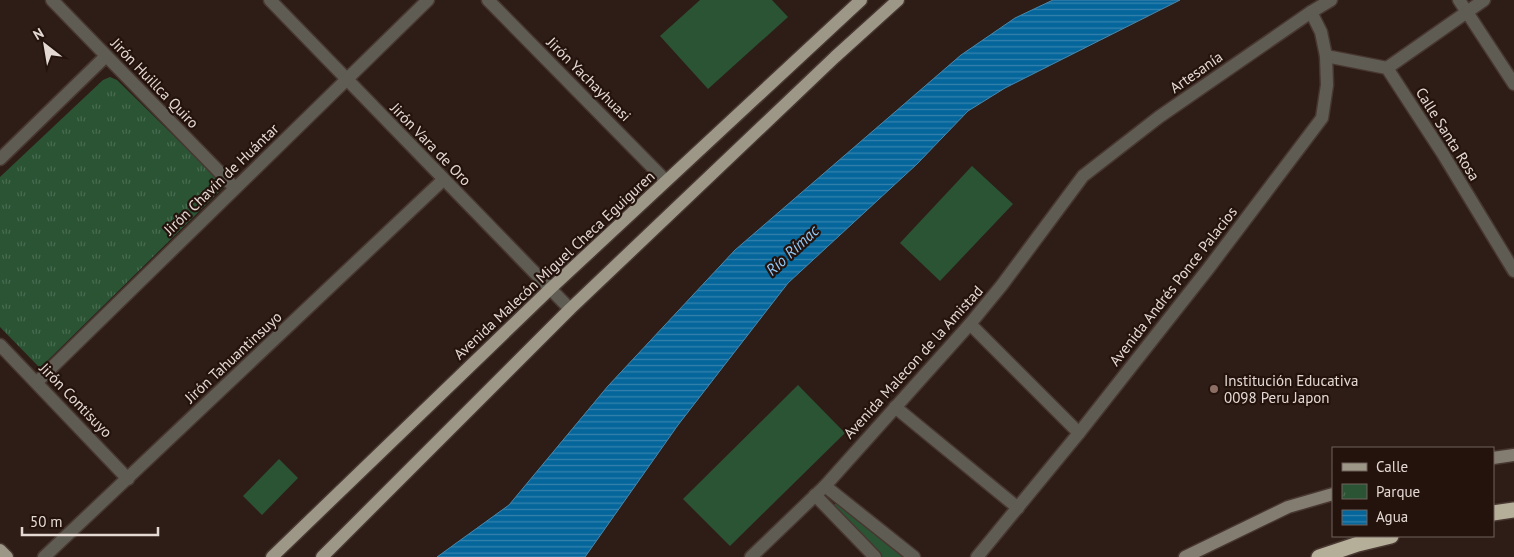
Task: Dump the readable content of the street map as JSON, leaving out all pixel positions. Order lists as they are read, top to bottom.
{
  "streets": {
    "main road": ["Avenida Malecón Miguel Checa Eguiguren"],
    "street": [
      "Artesanía",
      "Jirón Yachayhuasi",
      "Jirón Huillca Quiro",
      "Calle Santa Rosa",
      "Jirón Vara de Oro",
      "Jirón Chavín de Huántar",
      "Avenida Andrés Ponce Palacios",
      "Jirón Tahuantinsuyo",
      "Avenida Malecon de la Amistad",
      "Jirón Contisuyo"
    ]
  },
  "crossings": [
    ["Artesanía", "Avenida Andrés Ponce Palacios"],
    ["Artesanía", "Avenida Malecon de la Amistad"],
    ["Jirón Yachayhuasi", "Avenida Malecón Miguel Checa Eguiguren"],
    ["Jirón Huillca Quiro", "Jirón Chavín de Huántar"],
    ["Jirón Vara de Oro", "Jirón Chavín de Huántar"],
    ["Jirón Vara de Oro", "Avenida Malecón Miguel Checa Eguiguren"],
    ["Jirón Vara de Oro", "Jirón Tahuantinsuyo"],
    ["Jirón Chavín de Huántar", "Jirón Contisuyo"],
    ["Jirón Tahuantinsuyo", "Jirón Contisuyo"]
  ],
  "water": ["Río Rímac"],
  "places": ["Institución Educativa 0098 Peru Japon"],
  "legend": ["Calle", "Parque", "Agua"],
  "scale_bar": "50 m",
  "north": "top left"
}
